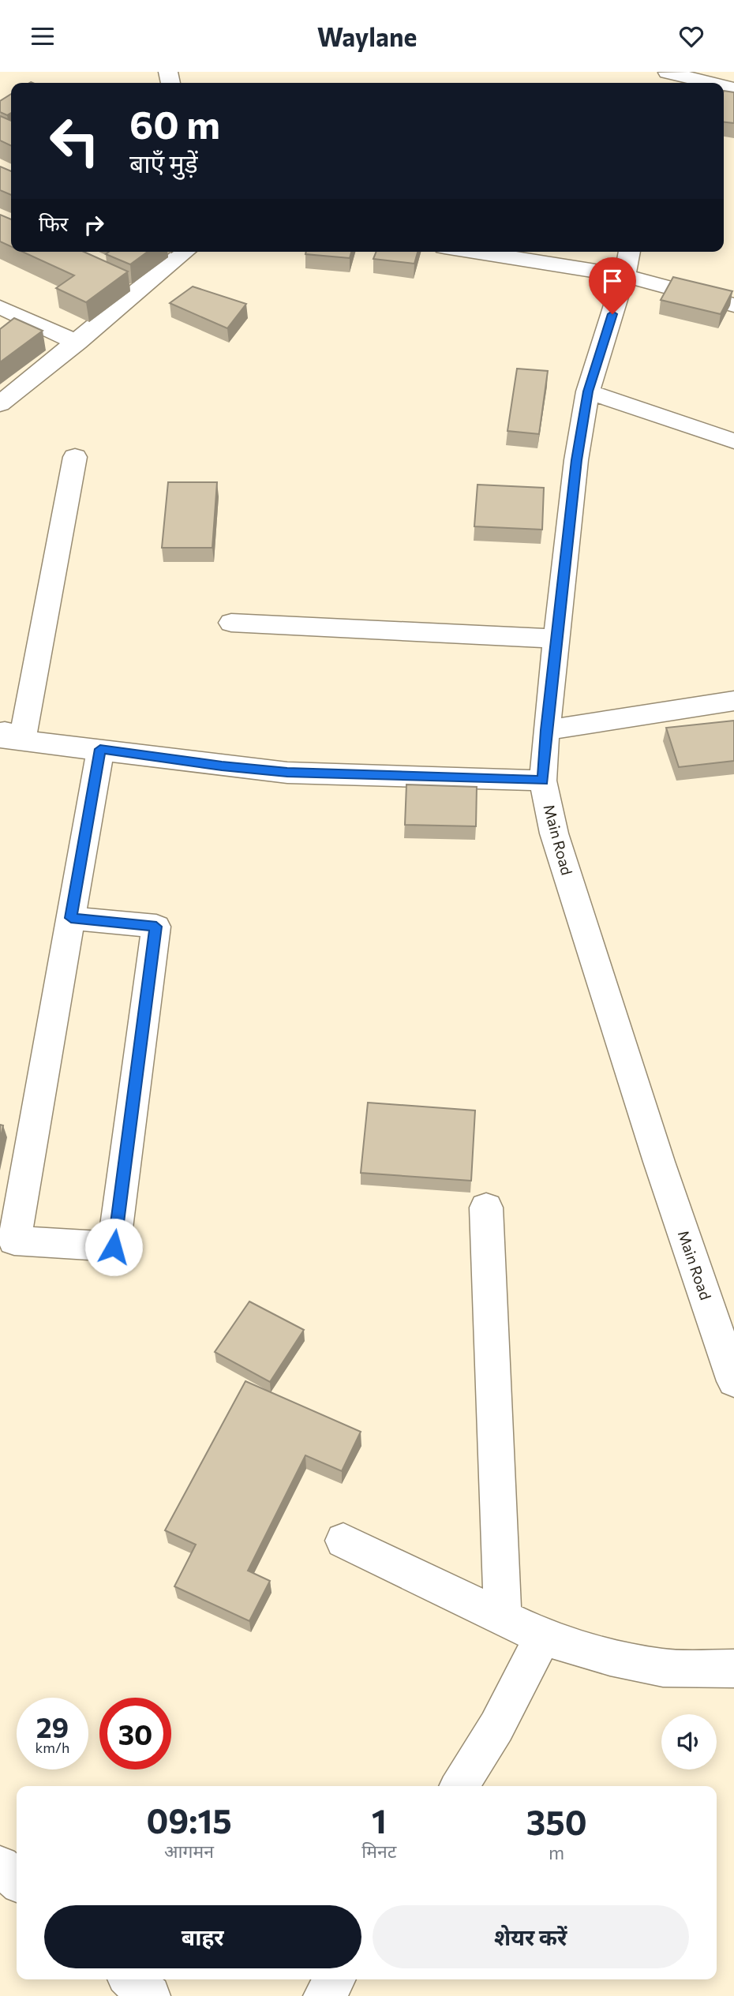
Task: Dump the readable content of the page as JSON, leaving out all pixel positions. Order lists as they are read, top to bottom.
{
  "streets": {
    "street": ["Main Road"]
  },
  "page": {
    "header": "Waylane",
    "turn": ["60 m", "बाएँ मुड़ें"],
    "then": "फिर",
    "speed": "29 km/h",
    "limit": "30",
    "eta": [
      "09:15",
      "आगमन",
      "1",
      "मिनट",
      "350",
      "m"
    ],
    "buttons": ["बाहर", "शेयर करें"]
  }
}
